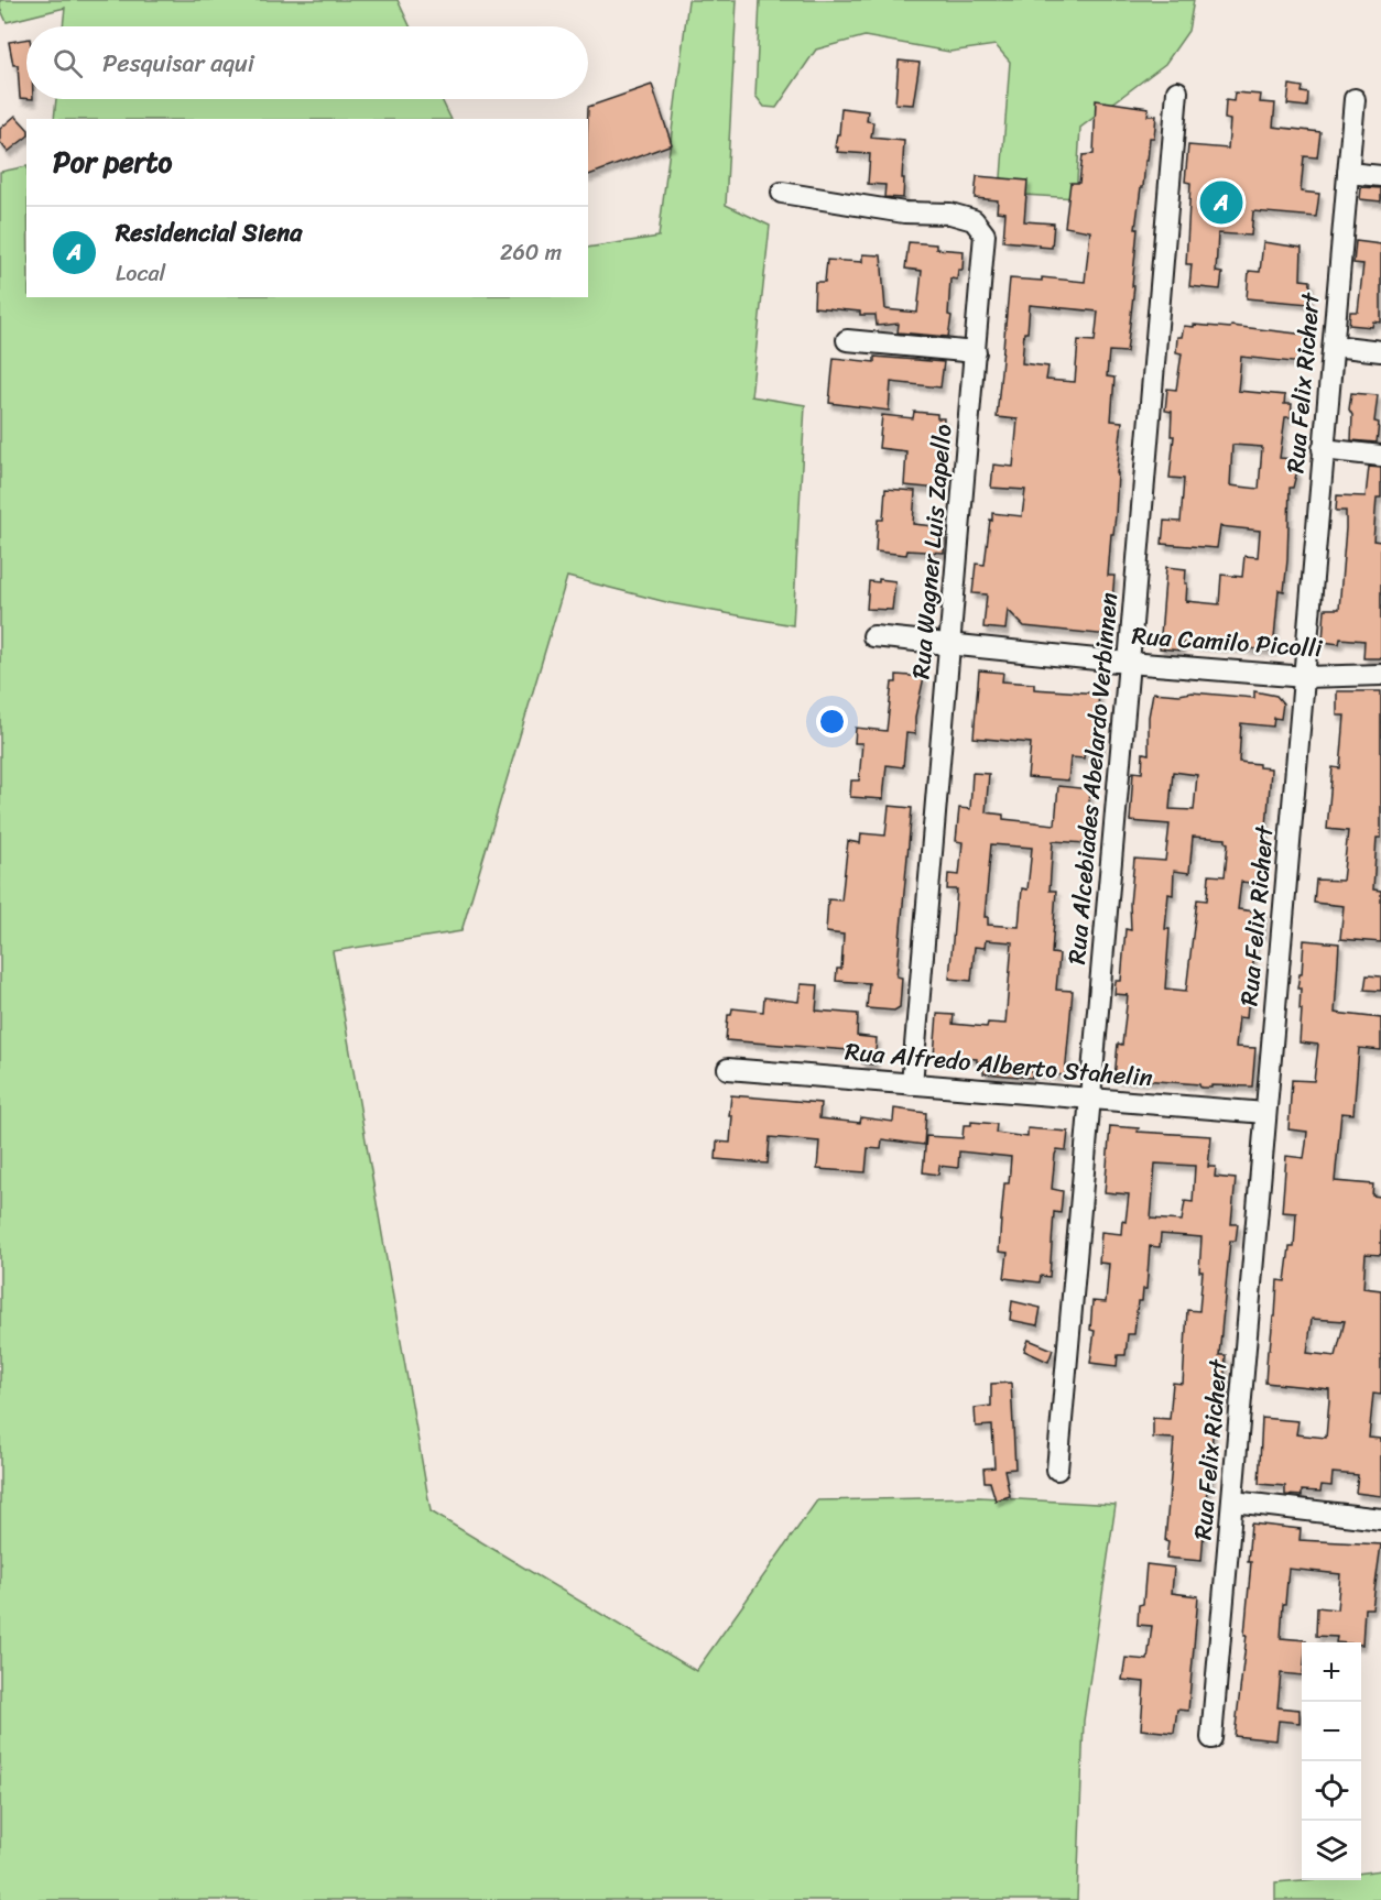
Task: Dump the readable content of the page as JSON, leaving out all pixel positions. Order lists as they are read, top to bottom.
{
  "streets": {
    "street": [
      "Rua Felix Richert",
      "Rua Wagner Luis Zapello",
      "Rua Camilo Picolli",
      "Rua Alcebiades Abelardo Verbinnen",
      "Rua Alfredo Alberto Stahelin"
    ]
  },
  "crossings": [
    ["Rua Felix Richert", "Rua Camilo Picolli"],
    ["Rua Felix Richert", "Rua Alfredo Alberto Stahelin"],
    ["Rua Wagner Luis Zapello", "Rua Camilo Picolli"],
    ["Rua Wagner Luis Zapello", "Rua Alfredo Alberto Stahelin"],
    ["Rua Camilo Picolli", "Rua Alcebiades Abelardo Verbinnen"],
    ["Rua Alcebiades Abelardo Verbinnen", "Rua Alfredo Alberto Stahelin"]
  ],
  "page": {
    "search": "Pesquisar aqui",
    "heading": "Por perto",
    "pins": "A",
    "list": [
      {
        "mark": "A",
        "name": "Residencial Siena",
        "note": "Local",
        "value": "260 m"
      }
    ],
    "map_buttons": ["+", "−"]
  }
}
